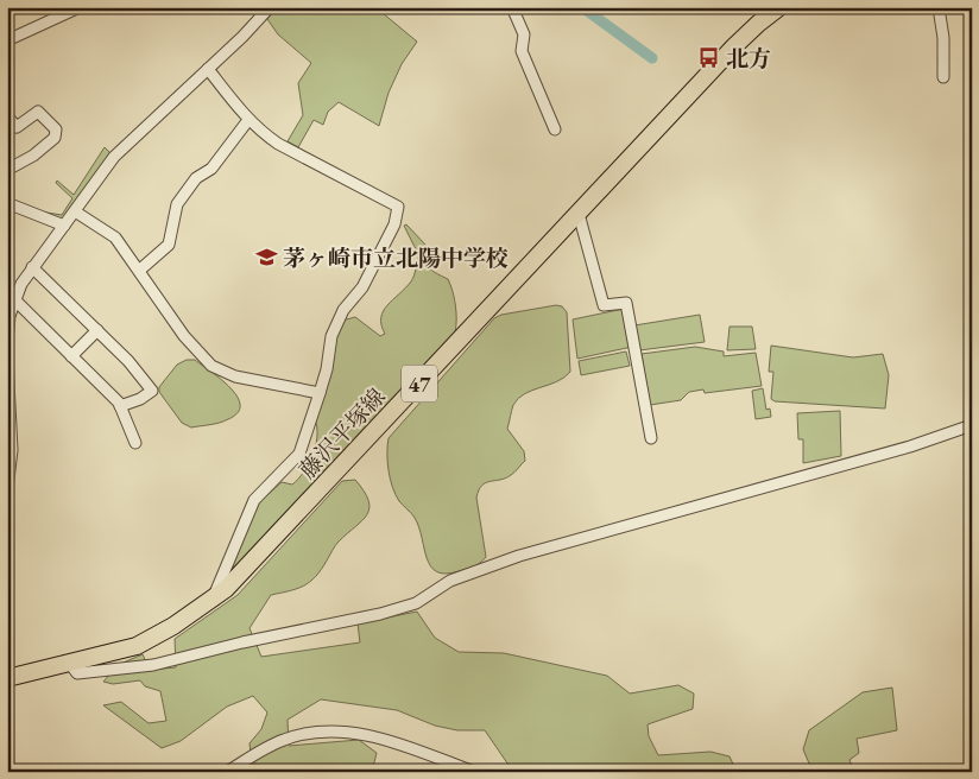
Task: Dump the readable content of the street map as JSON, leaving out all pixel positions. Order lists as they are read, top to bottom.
{
  "streets": {
    "main road": ["47", "藤沢平塚線"]
  },
  "places": {
    "bus stop": ["北方"],
    "school or university": ["茅ヶ崎市立北陽中学校"]
  }
}
